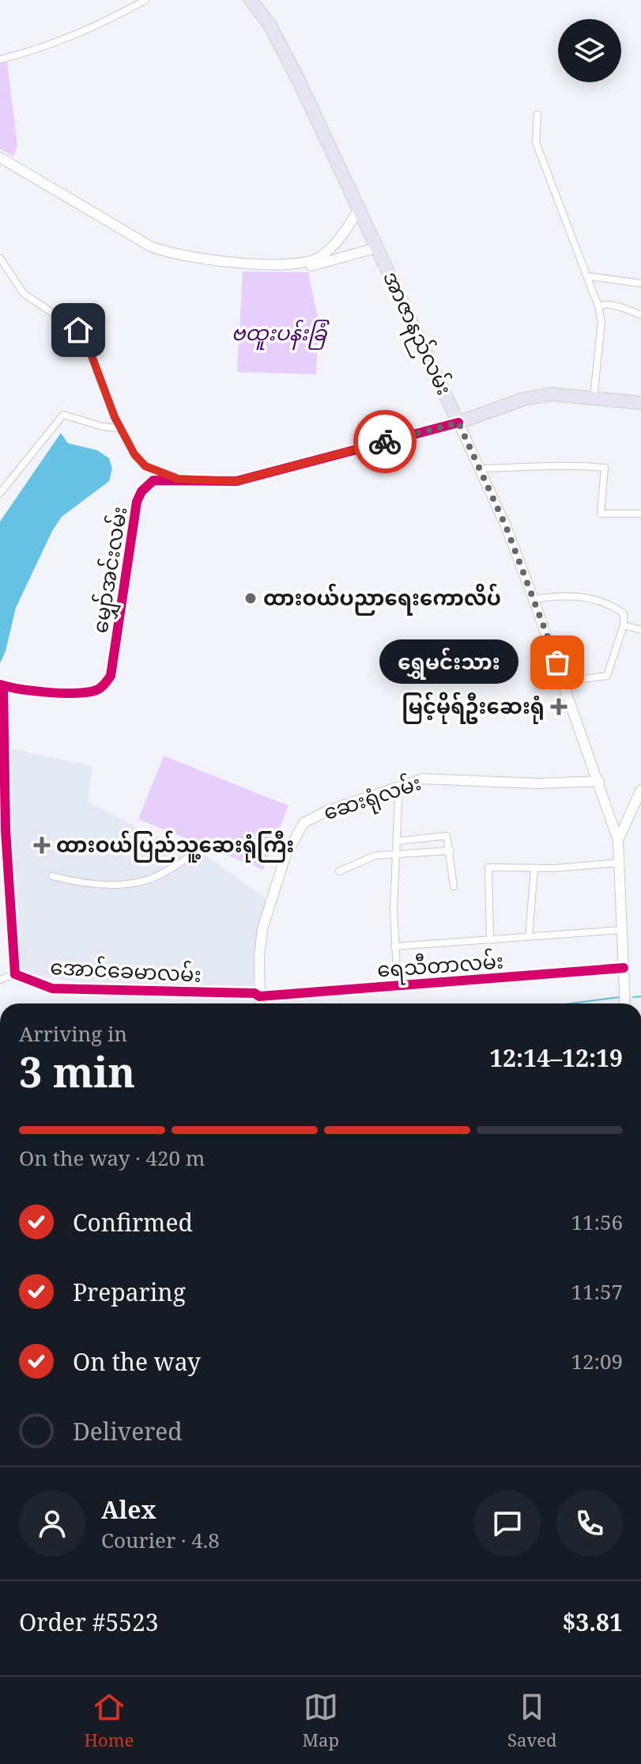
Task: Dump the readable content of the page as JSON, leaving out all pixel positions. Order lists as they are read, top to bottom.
{
  "streets": {
    "highway": ["အာဇာနည်လမ်း"],
    "street": [
      "မျှော်အင်းလမ်း",
      "ဆေးရုံလမ်း",
      "ရေသီတာလမ်း",
      "အောင်ခေမာလမ်း"
    ]
  },
  "crossings": [
    ["အာဇာနည်လမ်း", "မျှော်အင်းလမ်း"],
    ["အာဇာနည်လမ်း", "ဆေးရုံလမ်း"],
    ["အာဇာနည်လမ်း", "ရေသီတာလမ်း"],
    ["ဆေးရုံလမ်း", "ရေသီတာလမ်း"],
    ["ဆေးရုံလမ်း", "အောင်ခေမာလမ်း"],
    ["ရေသီတာလမ်း", "အောင်ခေမာလမ်း"]
  ],
  "parks": ["ဗထူးပန်းခြံ"],
  "places": {
    "other": ["ထားဝယ်ပညာရေးကောလိပ်", "ရွှေမင်းသား"],
    "health": ["မြင့်မိုရ်ဦးဆေးရုံ", "ထားဝယ်ပြည်သူ့ဆေးရုံကြီး"]
  },
  "page": {
    "bubble": "ရွှေမင်းသား",
    "heading": ["3 min", "Arriving in", "12:14–12:19"],
    "panel": [
      "Alex",
      "Courier · 4.8",
      "Order #5523",
      "$3.81"
    ],
    "bar": "On the way · 420 m",
    "list": [
      ["Confirmed", "11:56"],
      ["Preparing", "11:57"],
      ["On the way", "12:09"],
      "Delivered"
    ],
    "tabs": ["Home", "Map", "Saved"]
  }
}
